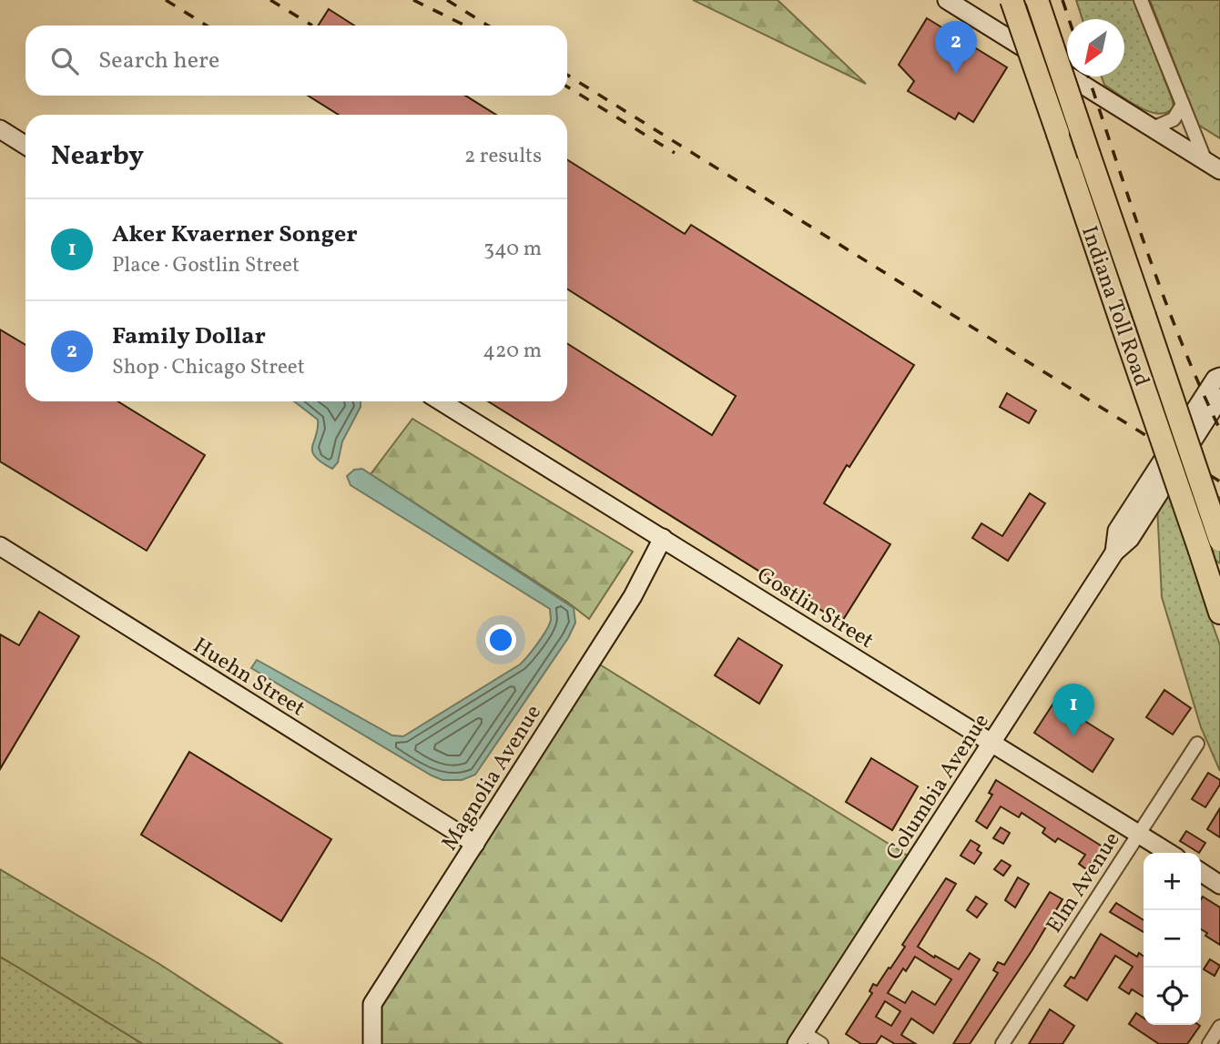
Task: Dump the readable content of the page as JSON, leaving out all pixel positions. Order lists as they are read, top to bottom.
{
  "streets": {
    "highway": ["Indiana Toll Road"],
    "street": [
      "Gostlin Street",
      "Huehn Street",
      "Magnolia Avenue",
      "Columbia Avenue",
      "Elm Avenue"
    ]
  },
  "crossings": [
    ["Gostlin Street", "Magnolia Avenue"],
    ["Gostlin Street", "Columbia Avenue"],
    ["Gostlin Street", "Elm Avenue"],
    ["Huehn Street", "Magnolia Avenue"]
  ],
  "north": "bottom left",
  "page": {
    "pins": ["2", "1"],
    "search": "Search here",
    "heading": ["Nearby", "2 results"],
    "list": [
      {
        "mark": "1",
        "name": "Aker Kvaerner Songer",
        "note": "Place · Gostlin Street",
        "value": "340 m"
      },
      {
        "mark": "2",
        "name": "Family Dollar",
        "note": "Shop · Chicago Street",
        "value": "420 m"
      }
    ],
    "map_buttons": ["+", "−"]
  }
}
